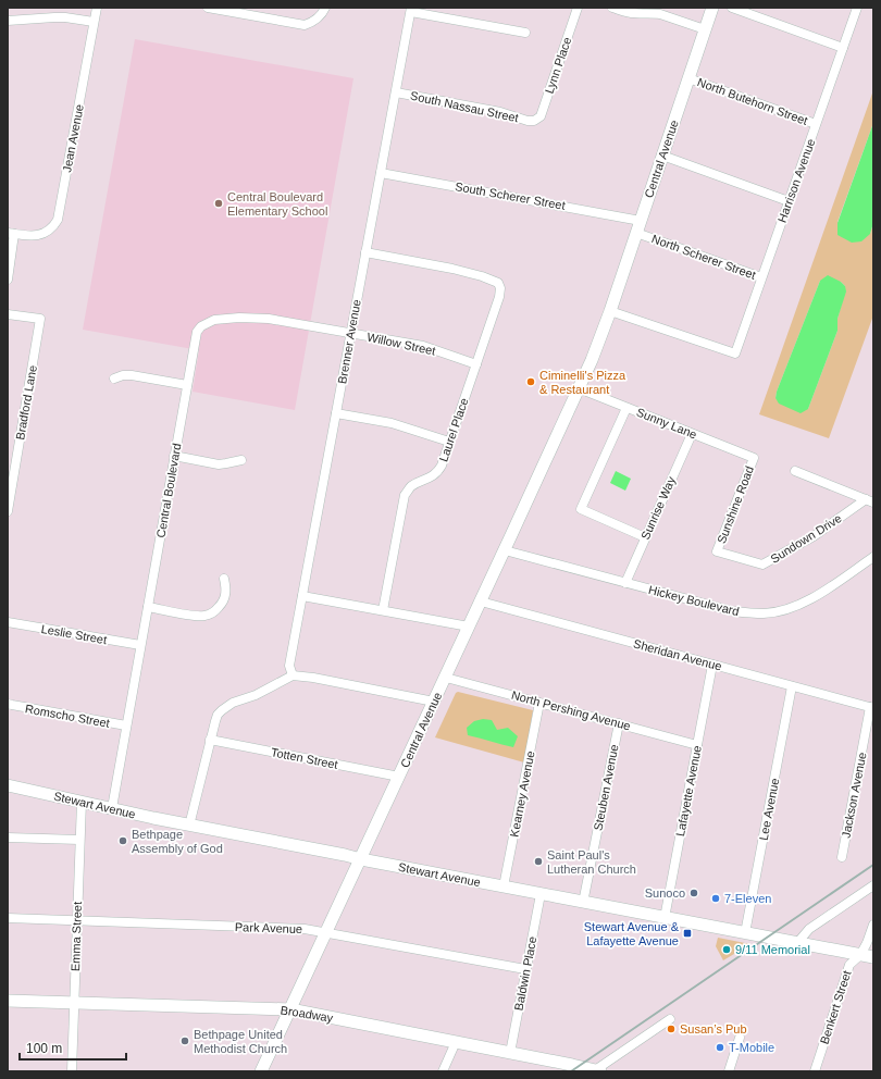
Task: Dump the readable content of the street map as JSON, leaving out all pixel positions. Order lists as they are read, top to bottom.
{
  "streets": {
    "main road": ["Central Avenue", "Stewart Avenue", "Broadway"],
    "street": [
      "Lynn Place",
      "North Butehorn Street",
      "South Nassau Street",
      "Jean Avenue",
      "Harrison Avenue",
      "South Scherer Street",
      "North Scherer Street",
      "Brenner Avenue",
      "Willow Street",
      "Bradford Lane",
      "Sunny Lane",
      "Laurel Place",
      "Central Boulevard",
      "Sunshine Road",
      "Sunrise Way",
      "Sundown Drive",
      "Hickey Boulevard",
      "Leslie Street",
      "Sheridan Avenue",
      "North Pershing Avenue",
      "Romscho Street",
      "Totten Street",
      "Steuben Avenue",
      "Lafayette Avenue",
      "Kearney Avenue",
      "Jackson Avenue",
      "Lee Avenue",
      "Park Avenue",
      "Emma Street",
      "Baldwin Place",
      "Benkert Street"
    ]
  },
  "crossings": [
    ["Lynn Place", "South Nassau Street"],
    ["North Butehorn Street", "Central Avenue"],
    ["North Butehorn Street", "Harrison Avenue"],
    ["South Nassau Street", "Brenner Avenue"],
    ["Central Avenue", "Harrison Avenue"],
    ["Central Avenue", "South Scherer Street"],
    ["Central Avenue", "North Scherer Street"],
    ["Central Avenue", "Sunny Lane"],
    ["Central Avenue", "Hickey Boulevard"],
    ["Central Avenue", "Sheridan Avenue"],
    ["Central Avenue", "North Pershing Avenue"],
    ["Central Avenue", "Totten Street"],
    ["Central Avenue", "Stewart Avenue"],
    ["Central Avenue", "Park Avenue"],
    ["Central Avenue", "Broadway"],
    ["Harrison Avenue", "North Scherer Street"],
    ["South Scherer Street", "North Scherer Street"],
    ["South Scherer Street", "Brenner Avenue"],
    ["Brenner Avenue", "Willow Street"],
    ["Brenner Avenue", "Laurel Place"],
    ["Brenner Avenue", "Central Boulevard"],
    ["Willow Street", "Laurel Place"],
    ["Willow Street", "Central Boulevard"],
    ["Sunny Lane", "Sunshine Road"],
    ["Sunny Lane", "Sunrise Way"],
    ["Central Boulevard", "Leslie Street"],
    ["Central Boulevard", "Romscho Street"],
    ["Central Boulevard", "Stewart Avenue"],
    ["Sunshine Road", "Sundown Drive"],
    ["Sunrise Way", "Hickey Boulevard"],
    ["Sheridan Avenue", "Lafayette Avenue"],
    ["Sheridan Avenue", "Jackson Avenue"],
    ["Sheridan Avenue", "Lee Avenue"],
    ["North Pershing Avenue", "Steuben Avenue"],
    ["North Pershing Avenue", "Lafayette Avenue"],
    ["North Pershing Avenue", "Kearney Avenue"],
    ["Steuben Avenue", "Stewart Avenue"],
    ["Lafayette Avenue", "Stewart Avenue"],
    ["Kearney Avenue", "Stewart Avenue"],
    ["Stewart Avenue", "Lee Avenue"],
    ["Stewart Avenue", "Emma Street"],
    ["Stewart Avenue", "Baldwin Place"],
    ["Stewart Avenue", "Benkert Street"],
    ["Park Avenue", "Emma Street"],
    ["Park Avenue", "Baldwin Place"],
    ["Emma Street", "Broadway"],
    ["Baldwin Place", "Broadway"]
  ],
  "places": {
    "other": [
      "Central Boulevard Elementary School",
      "Ciminelli's Pizza & Restaurant",
      "Bethpage Assembly of God",
      "Saint Paul's Lutheran Church",
      "Sunoco",
      "7-Eleven",
      "9/11 Memorial",
      "Susan’s Pub",
      "Bethpage United Methodist Church",
      "T-Mobile"
    ],
    "transit": ["Stewart Avenue & Lafayette Avenue"]
  },
  "scale_bar": "100 m"
}
